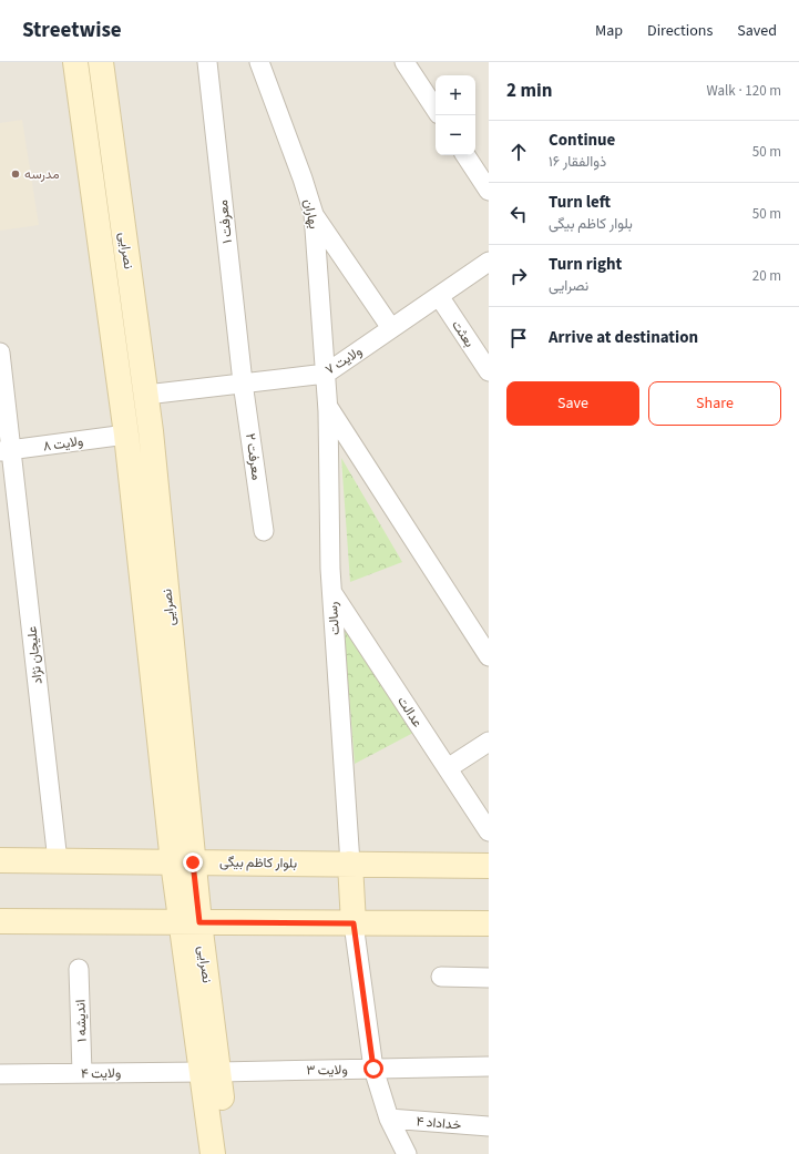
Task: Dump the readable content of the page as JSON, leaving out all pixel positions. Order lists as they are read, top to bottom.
{
  "streets": {
    "main road": ["نصرایی", "بلوار کاظم بیگی"],
    "street": [
      "بهاران",
      "معرفت ۱",
      "بعثت",
      "ولایت ۷",
      "ولایت ۸",
      "معرفت ۲",
      "رسالت",
      "علیجان نژاد",
      "عدالت",
      "اندیشه ۱",
      "ولایت ۳",
      "ولایت ۴",
      "خداداد ۴"
    ]
  },
  "crossings": [
    ["بهاران", "ولایت ۷"],
    ["بهاران", "رسالت"],
    ["معرفت ۱", "ولایت ۷"],
    ["معرفت ۱", "معرفت ۲"],
    ["نصرایی", "ولایت ۷"],
    ["نصرایی", "بلوار کاظم بیگی"],
    ["نصرایی", "ولایت ۳"],
    ["نصرایی", "ولایت ۴"],
    ["بعثت", "ولایت ۷"],
    ["ولایت ۷", "معرفت ۲"],
    ["ولایت ۷", "رسالت"],
    ["ولایت ۸", "علیجان نژاد"],
    ["رسالت", "عدالت"],
    ["رسالت", "بلوار کاظم بیگی"],
    ["علیجان نژاد", "بلوار کاظم بیگی"],
    ["اندیشه ۱", "ولایت ۴"],
    ["ولایت ۳", "ولایت ۴"]
  ],
  "places": ["مدرسه"],
  "page": {
    "header": "Streetwise",
    "nav": ["Map", "Directions", "Saved"],
    "heading": ["2 min", "Walk · 120 m"],
    "map_buttons": ["+", "−"],
    "list": [
      ["Continue", "ذوالفقار ۱۶", "50 m"],
      ["Turn left", "بلوار کاظم بیگی", "50 m"],
      ["Turn right", "نصرایی", "20 m"],
      "Arrive at destination"
    ],
    "buttons": ["Save", "Share"]
  }
}
